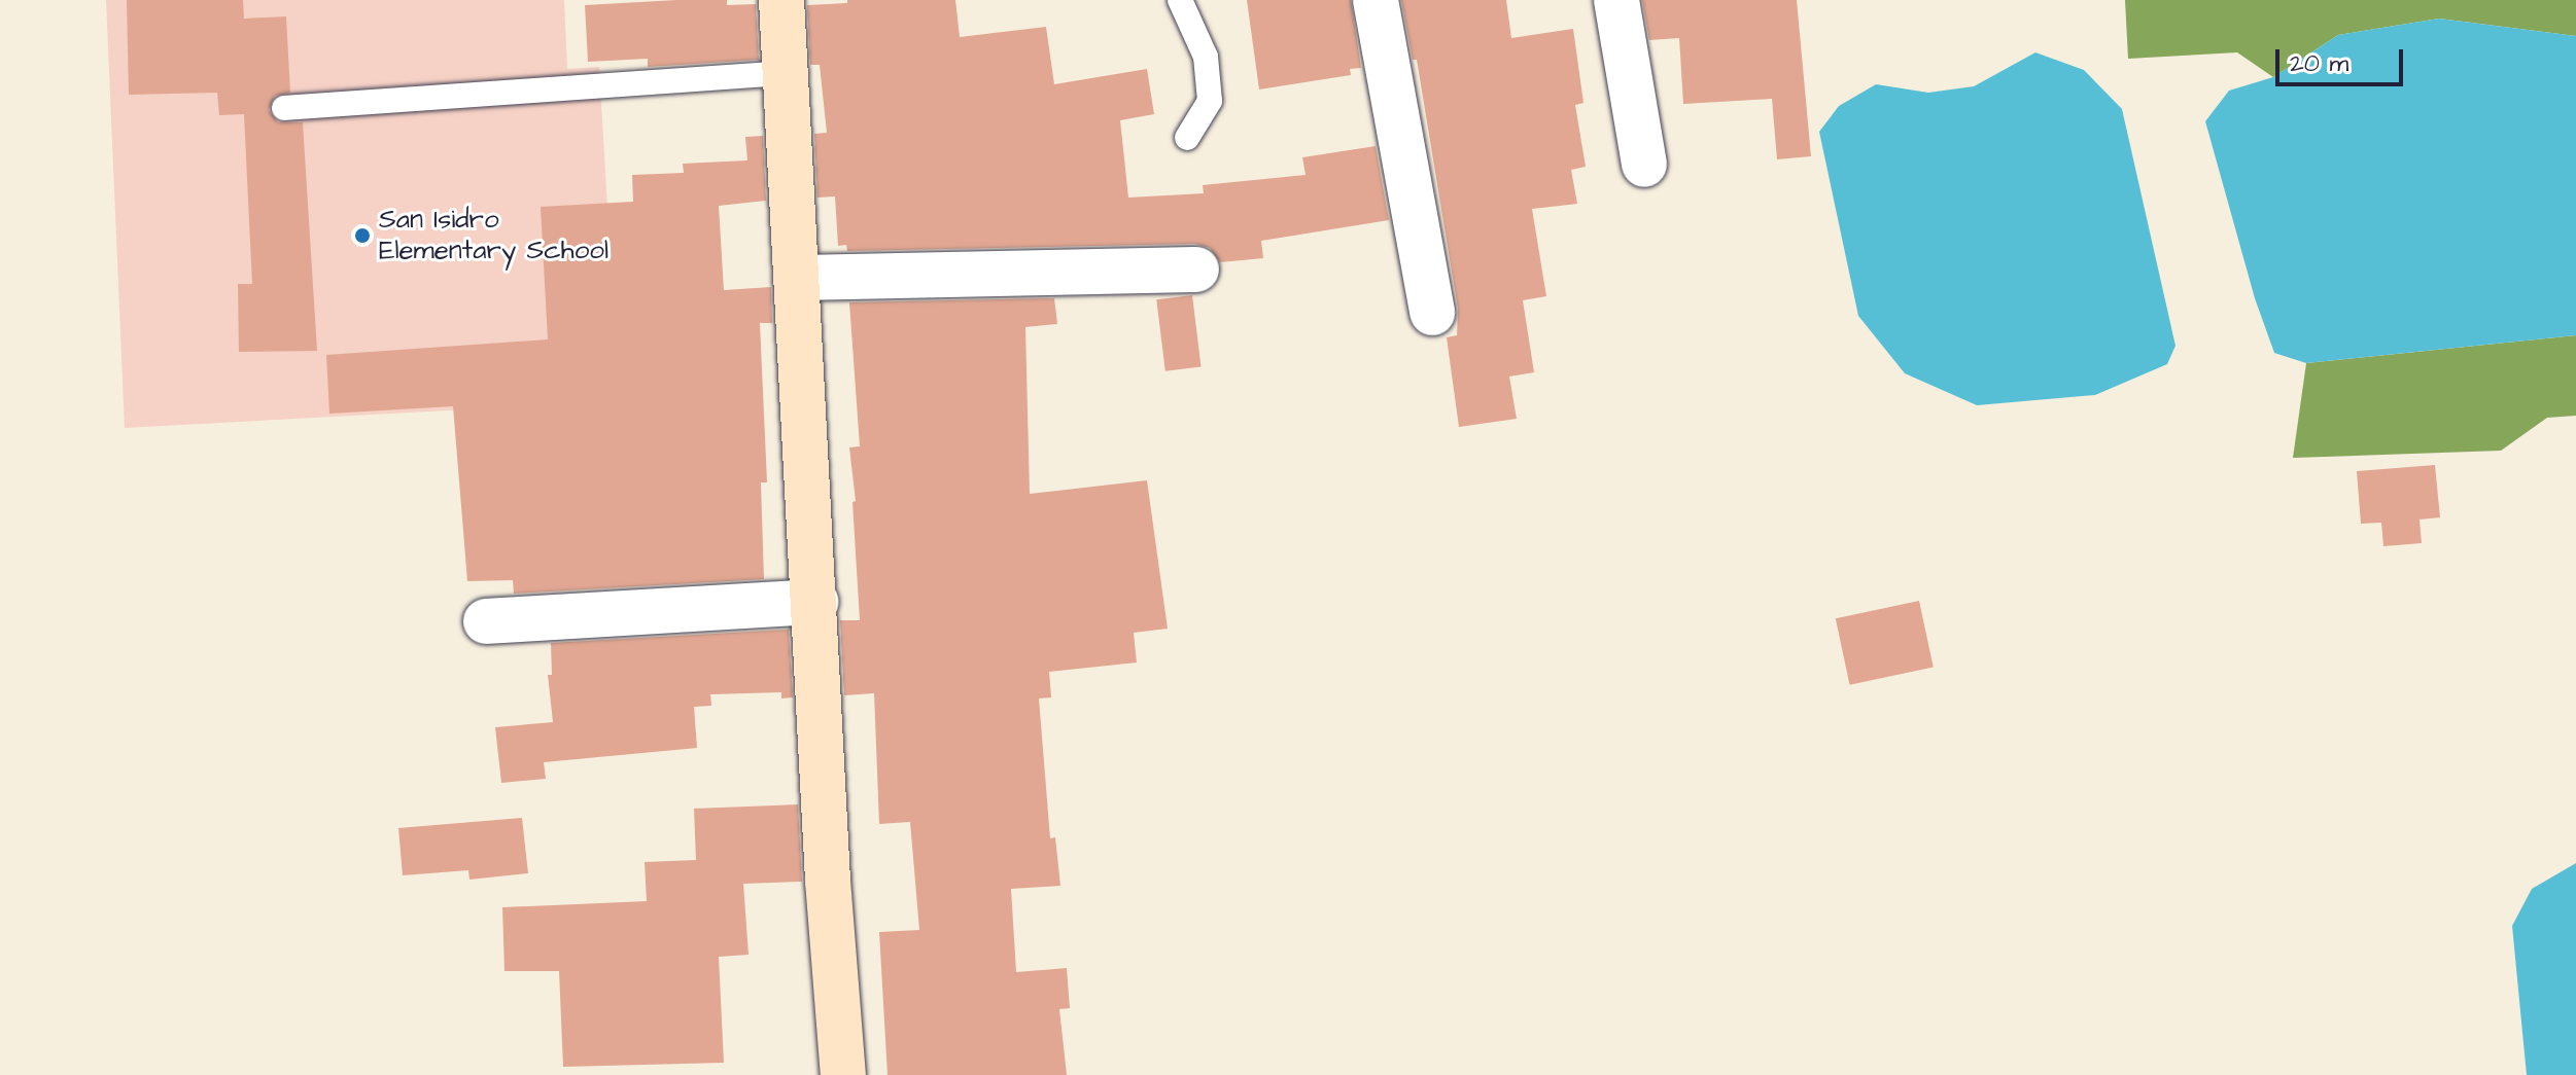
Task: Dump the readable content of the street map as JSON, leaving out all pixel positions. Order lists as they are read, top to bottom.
{
  "places": ["San Isidro Elementary School"],
  "scale_bar": "20 m"
}
